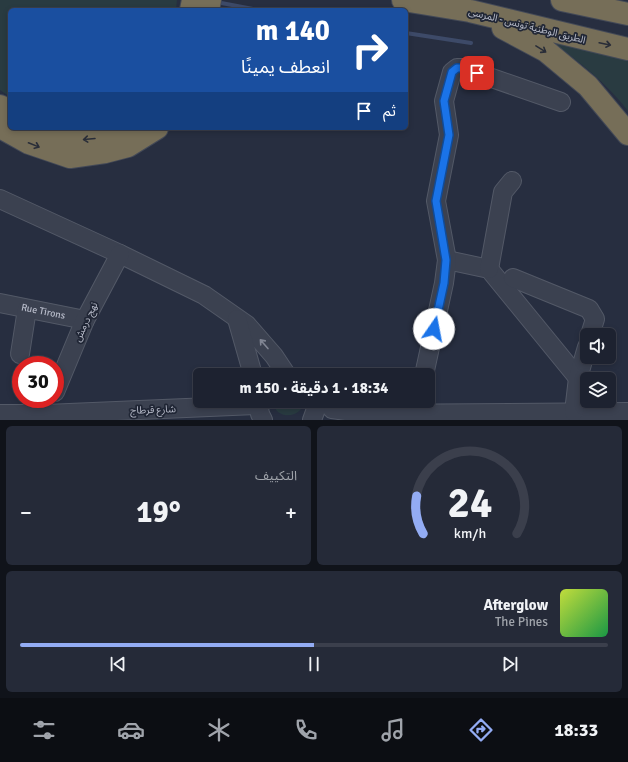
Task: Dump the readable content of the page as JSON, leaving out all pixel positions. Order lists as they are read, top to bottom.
{
  "streets": {
    "highway": ["الطريق الوطنية تونس - المرسى"],
    "street": ["Rue Tirons", "نهج درمش", "شارع قرطاج"]
  },
  "crossings": [
    ["Rue Tirons", "نهج درمش"]
  ],
  "page": {
    "turn": ["140 m", "انعطف يمينًا"],
    "then": "ثم",
    "limit": "30",
    "trip": "18:34 · 1 دقيقة · 150 m",
    "tile": "التكييف",
    "heat": ["−", "19°", "+"],
    "song": ["Afterglow", "The Pines"],
    "tabs": "18:33",
    "gauge": ["24", "km/h"]
  }
}
